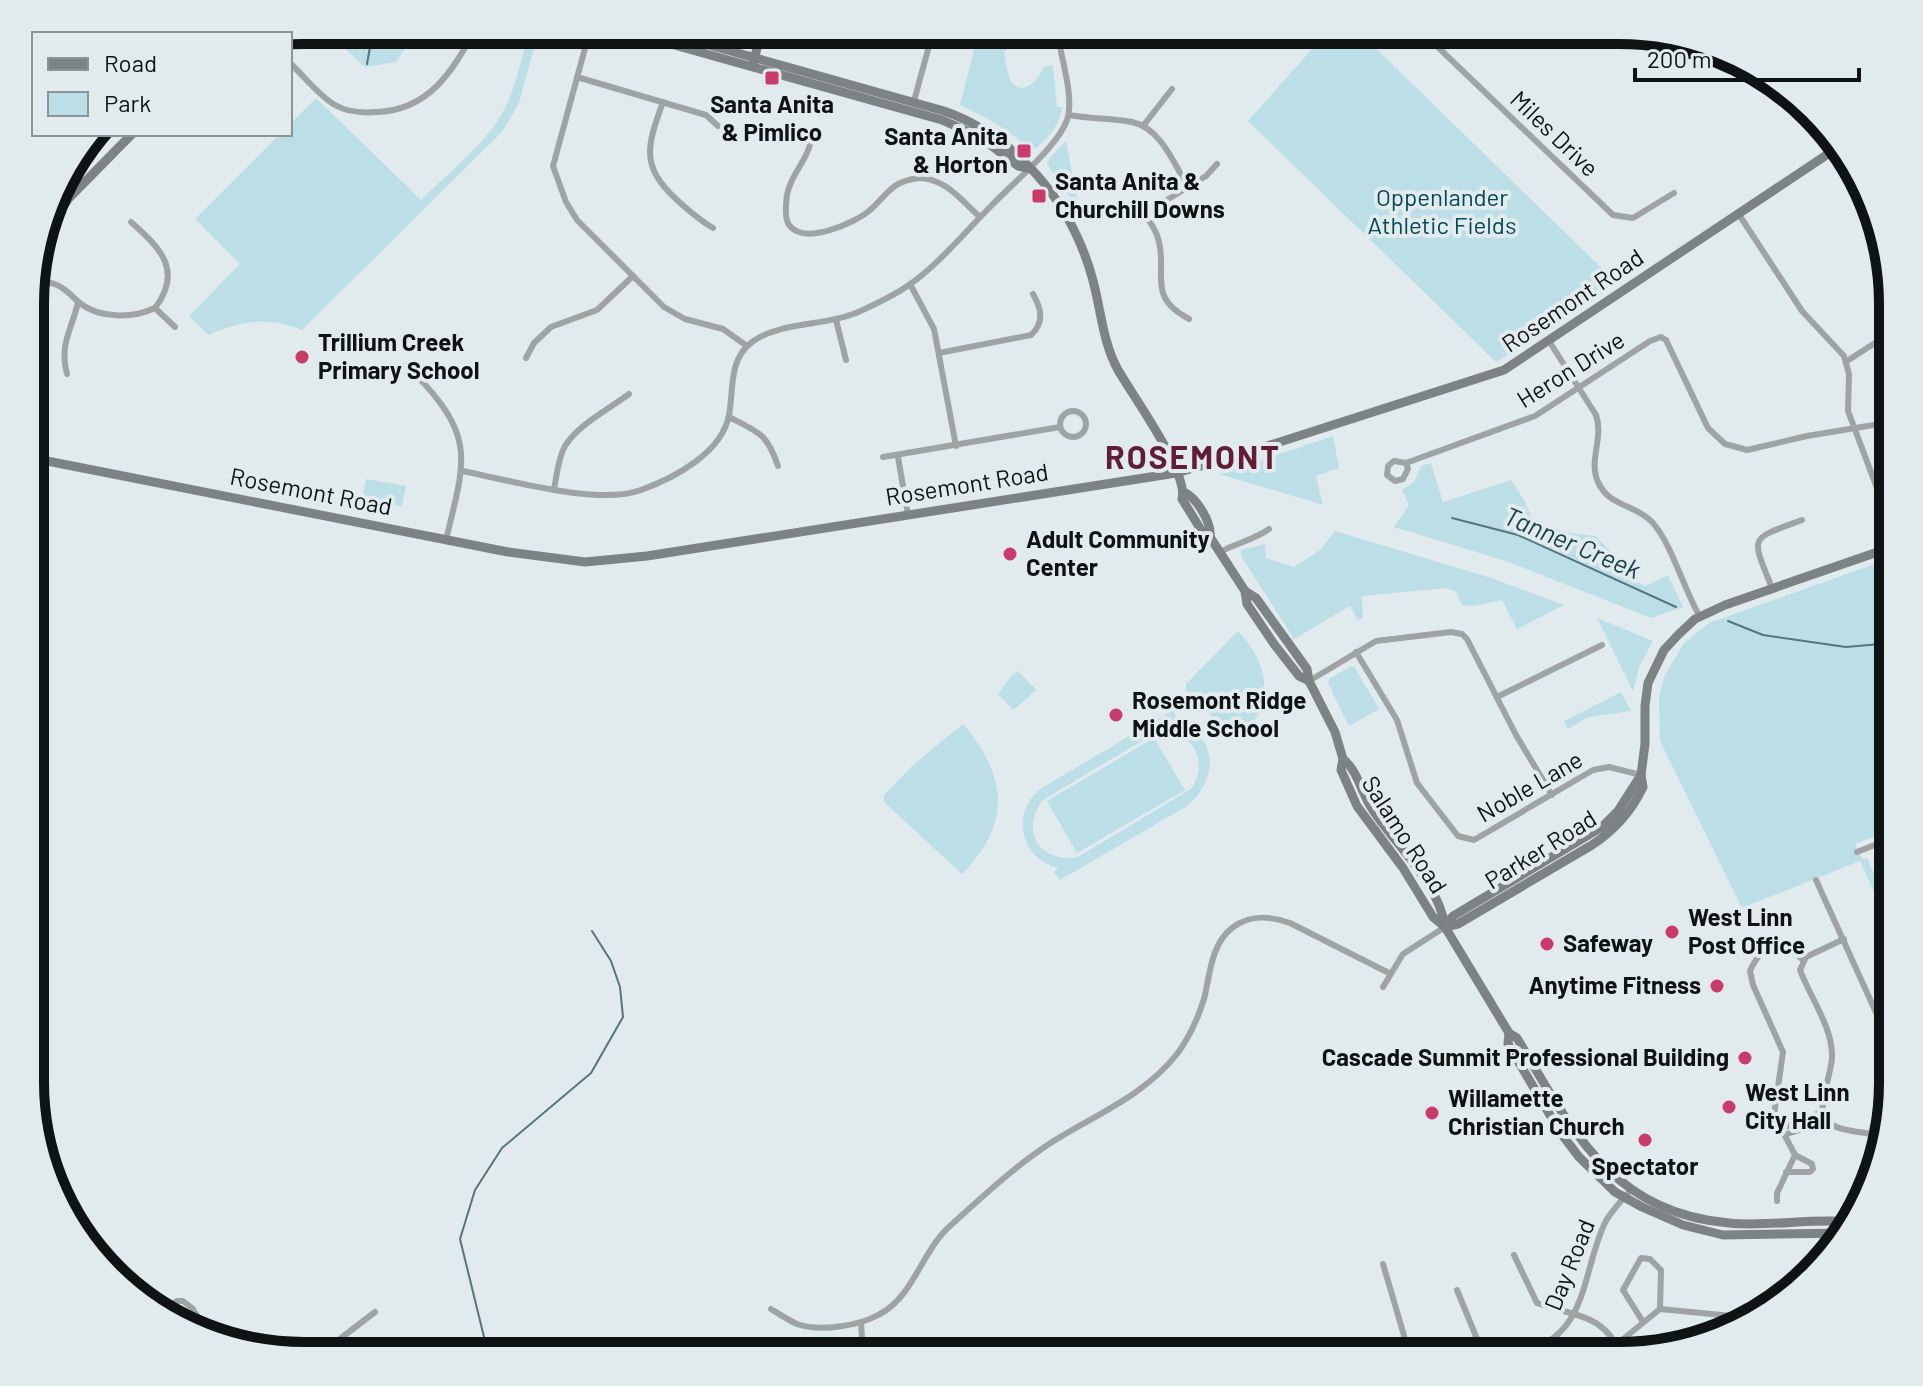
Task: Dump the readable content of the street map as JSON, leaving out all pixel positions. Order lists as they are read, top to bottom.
{
  "streets": {
    "main road": ["Rosemont Road", "Salamo Road", "Parker Road"],
    "street": [
      "Miles Drive",
      "Heron Drive",
      "Noble Lane",
      "Day Road"
    ]
  },
  "crossings": [
    ["Rosemont Road", "Salamo Road"],
    ["Noble Lane", "Parker Road"],
    ["Salamo Road", "Parker Road"],
    ["Salamo Road", "Day Road"]
  ],
  "districts": ["ROSEMONT"],
  "water": ["Tanner Creek"],
  "parks": ["Oppenlander Athletic Fields"],
  "places": {
    "transit": ["Santa Anita & Pimlico", "Santa Anita & Horton", "Santa Anita & Churchill Downs"],
    "other": [
      "Trillium Creek Primary School",
      "Adult Community Center",
      "Rosemont Ridge Middle School",
      "West Linn Post Office",
      "Safeway",
      "Anytime Fitness",
      "Cascade Summit Professional Building",
      "West Linn City Hall",
      "Willamette Christian Church",
      "Spectator"
    ]
  },
  "legend": ["Road", "Park"],
  "scale_bar": "200 m"
}
